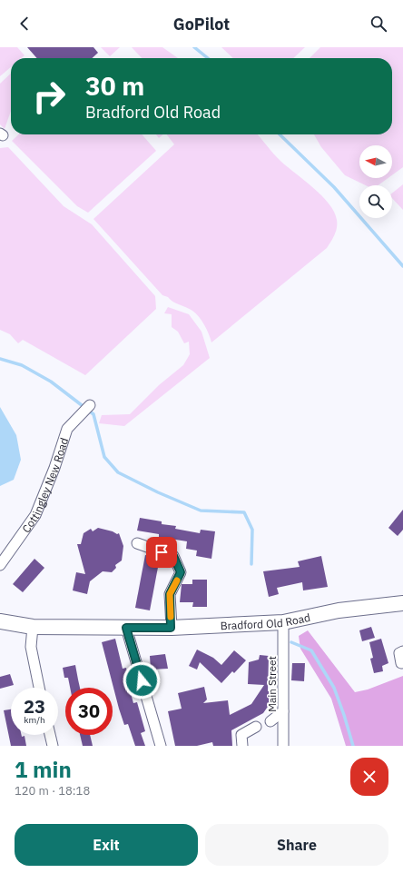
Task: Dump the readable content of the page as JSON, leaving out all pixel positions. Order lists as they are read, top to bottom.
{
  "streets": {
    "main road": ["Bradford Old Road"],
    "street": ["Cottingley New Road", "Main Street"]
  },
  "crossings": [
    ["Bradford Old Road", "Main Street"]
  ],
  "north": "left",
  "page": {
    "header": "GoPilot",
    "turn": ["30 m", "Bradford Old Road"],
    "speed": "23 km/h",
    "limit": "30",
    "heading": ["1 min", "120 m · 18:18"],
    "buttons": ["Exit", "Share"]
  }
}
